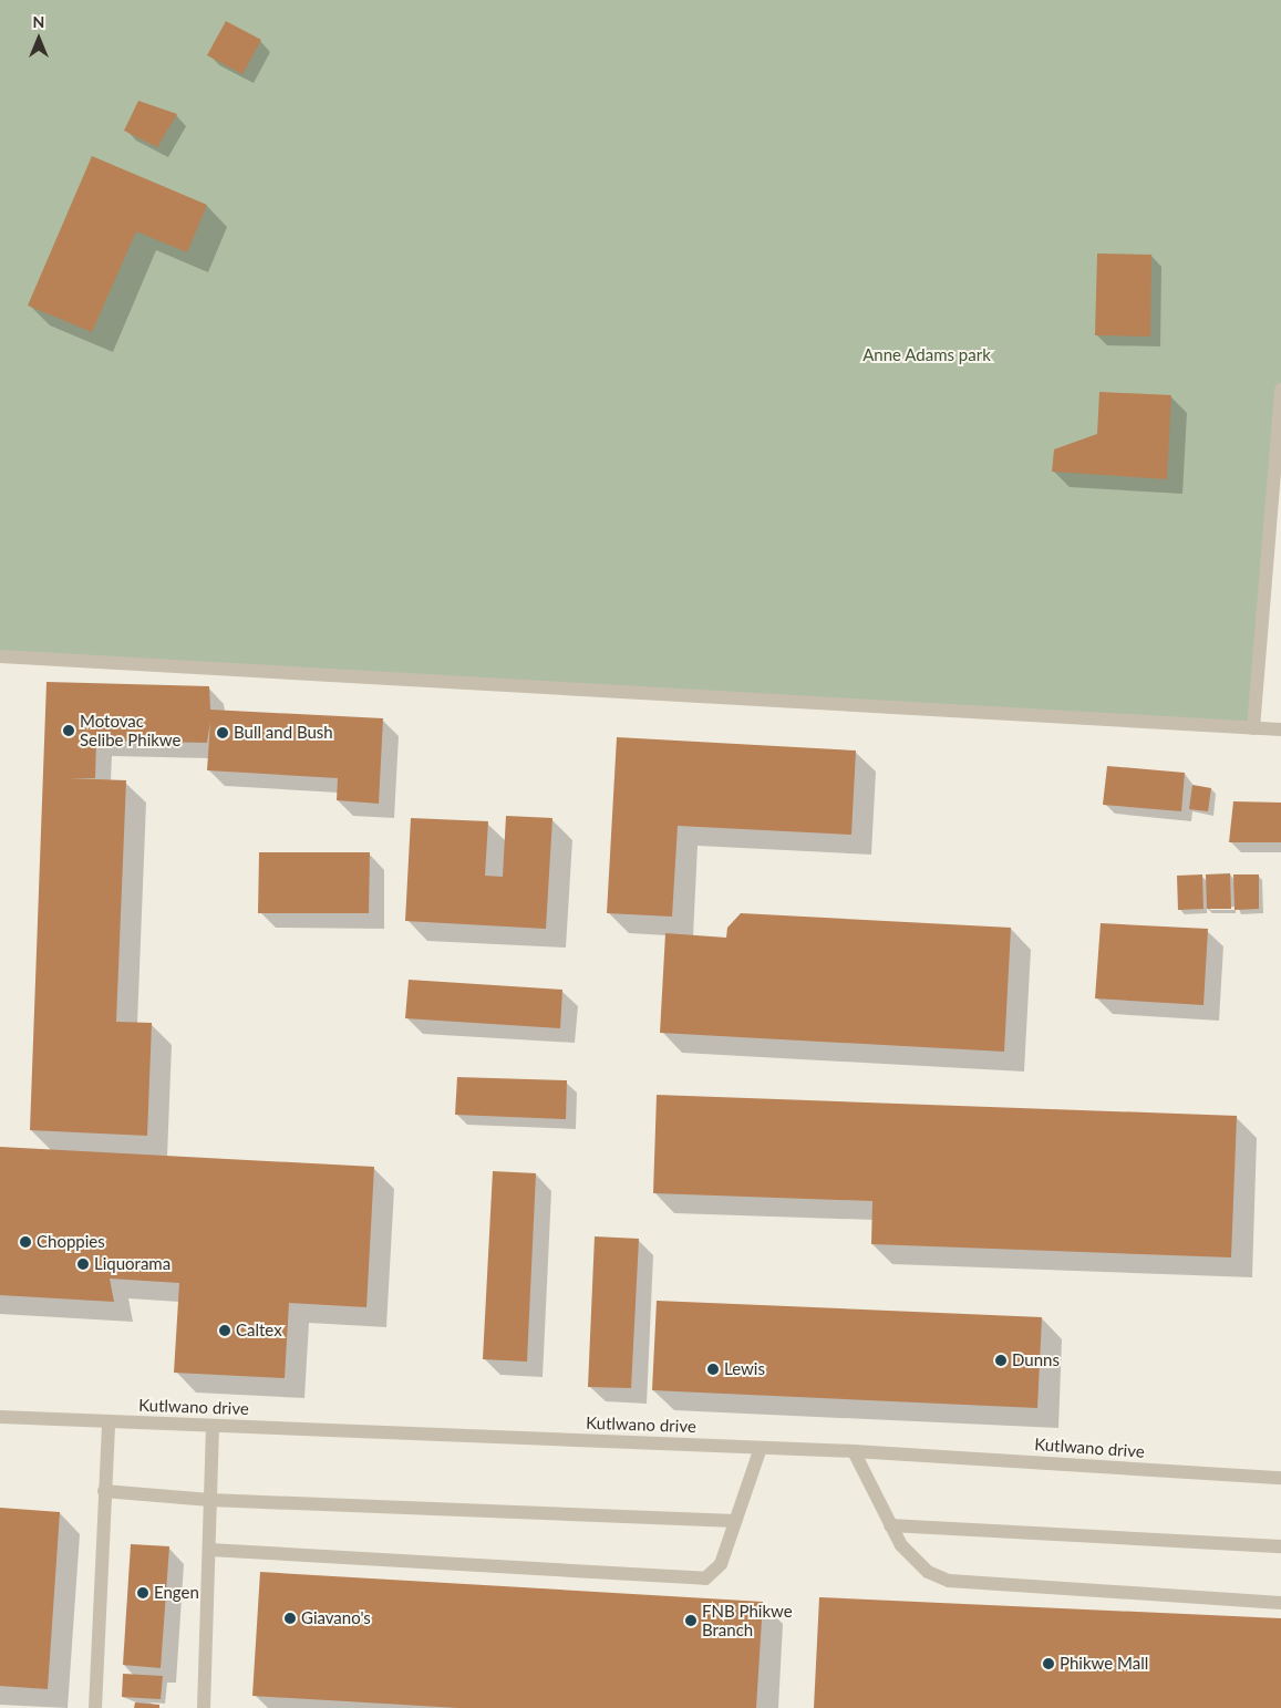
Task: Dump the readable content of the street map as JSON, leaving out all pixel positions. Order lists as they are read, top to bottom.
{
  "streets": {
    "street": ["Kutlwano drive"]
  },
  "parks": ["Anne Adams park"],
  "places": [
    "Motovac Selibe Phikwe",
    "Bull and Bush",
    "Choppies",
    "Liquorama",
    "Caltex",
    "Dunns",
    "Lewis",
    "Engen",
    "Giavano's",
    "FNB Phikwe Branch",
    "Phikwe Mall"
  ],
  "north": "top"
}
